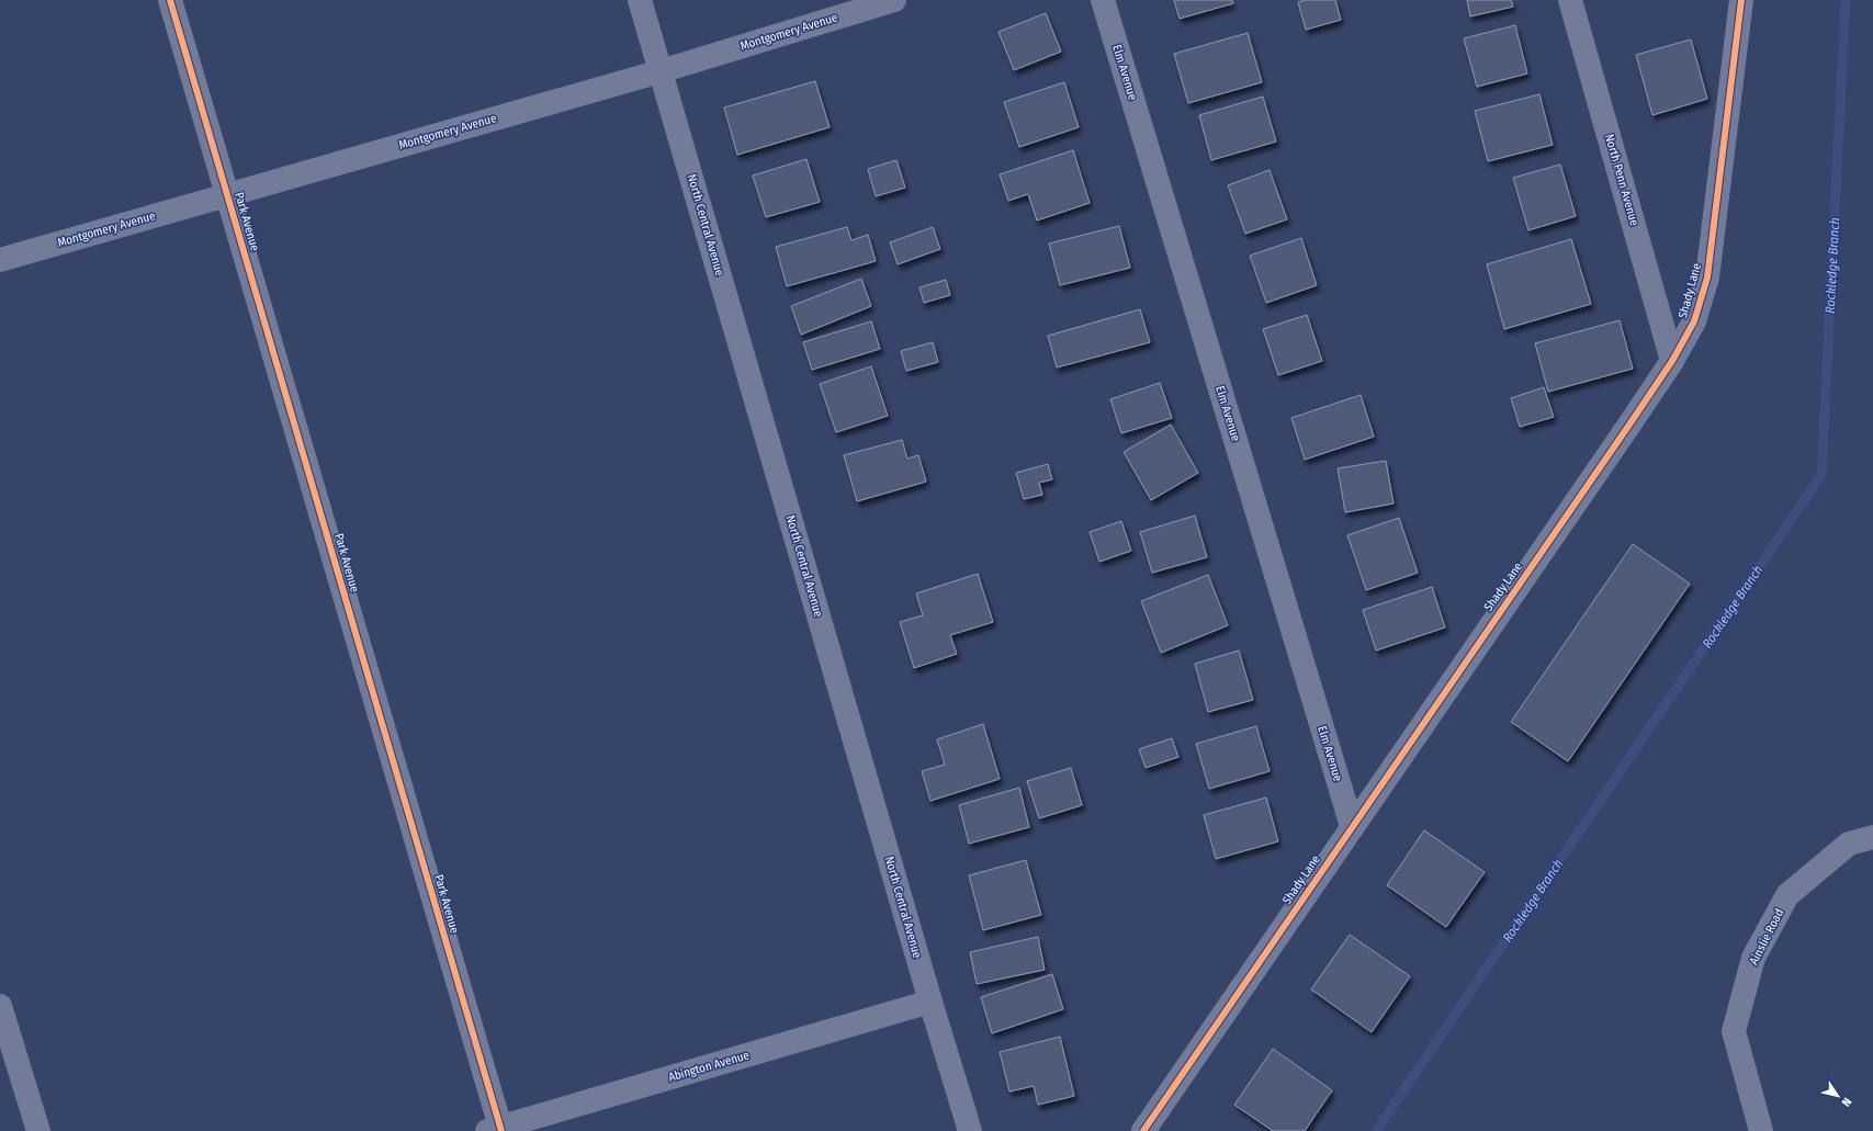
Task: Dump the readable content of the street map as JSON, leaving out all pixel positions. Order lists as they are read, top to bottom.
{
  "streets": {
    "street": [
      "Montgomery Avenue",
      "Elm Avenue",
      "North Penn Avenue",
      "Park Avenue",
      "North Central Avenue",
      "Shady Lane",
      "Ainslie Road",
      "Abington Avenue"
    ]
  },
  "crossings": [
    ["Montgomery Avenue", "Park Avenue"],
    ["Montgomery Avenue", "North Central Avenue"],
    ["Elm Avenue", "Shady Lane"],
    ["North Penn Avenue", "Shady Lane"],
    ["Park Avenue", "Abington Avenue"],
    ["North Central Avenue", "Abington Avenue"]
  ],
  "water": ["Rockledge Branch"],
  "north": "bottom right"
}
